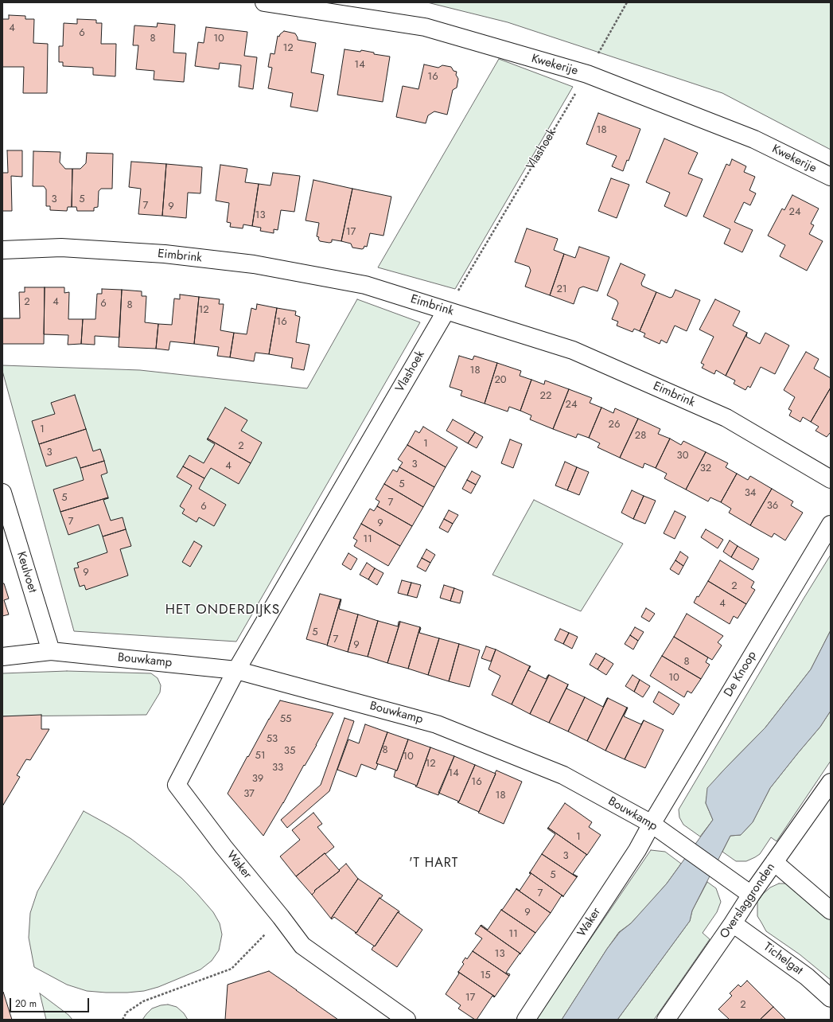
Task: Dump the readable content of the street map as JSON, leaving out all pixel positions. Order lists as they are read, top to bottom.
{
  "streets": {
    "street": [
      "Kwekerije",
      "Vlashoek",
      "Eimbrink",
      "Keulvoet",
      "Bouwkamp",
      "De Knoop",
      "Waker",
      "Overslaggronden",
      "Tichelgat"
    ]
  },
  "crossings": [
    ["Kwekerije", "Vlashoek"],
    ["Vlashoek", "Eimbrink"],
    ["Vlashoek", "Bouwkamp"],
    ["Vlashoek", "Waker"],
    ["Keulvoet", "Bouwkamp"],
    ["Bouwkamp", "De Knoop"],
    ["Bouwkamp", "Waker"],
    ["Bouwkamp", "Overslaggronden"],
    ["De Knoop", "Waker"],
    ["Overslaggronden", "Tichelgat"]
  ],
  "districts": ["HET ONDERDIJKS", "'T HART"],
  "house_numbers": [
    "4",
    "6",
    "8",
    "10",
    "12",
    "14",
    "16",
    "18",
    "3",
    "5",
    "7",
    "9",
    "24",
    "13",
    "17",
    "21",
    "2",
    "4",
    "6",
    "8",
    "12",
    "16",
    "18",
    "20",
    "22",
    "24",
    "26",
    "1",
    "28",
    "1",
    "2",
    "3",
    "30",
    "3",
    "4",
    "32",
    "5",
    "34",
    "5",
    "7",
    "36",
    "6",
    "7",
    "9",
    "11",
    "9",
    "2",
    "4",
    "5",
    "7",
    "9",
    "8",
    "10",
    "55",
    "53",
    "8",
    "35",
    "51",
    "10",
    "12",
    "33",
    "14",
    "39",
    "16",
    "37",
    "18",
    "1",
    "3",
    "5",
    "7",
    "9",
    "11",
    "13",
    "15",
    "17",
    "2"
  ],
  "scale_bar": "20 m"
}
